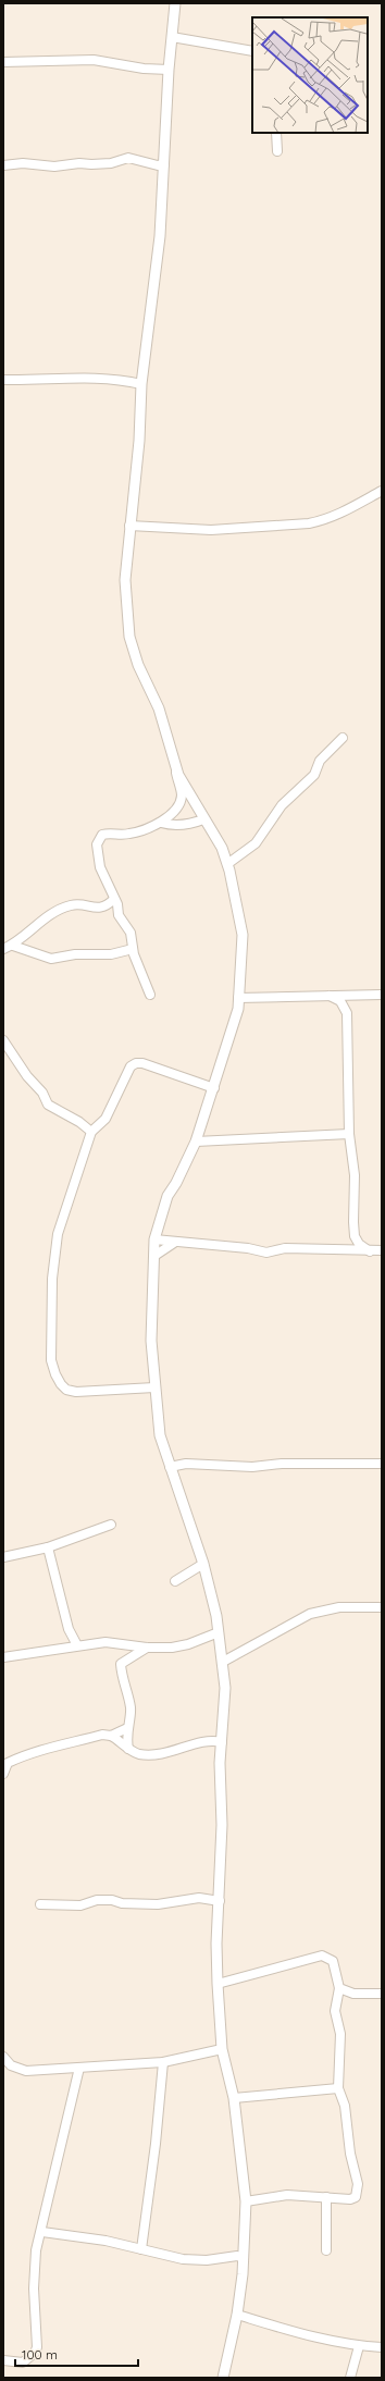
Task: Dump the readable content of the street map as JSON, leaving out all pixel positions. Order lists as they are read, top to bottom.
{
  "scale_bar": "100 m"
}
